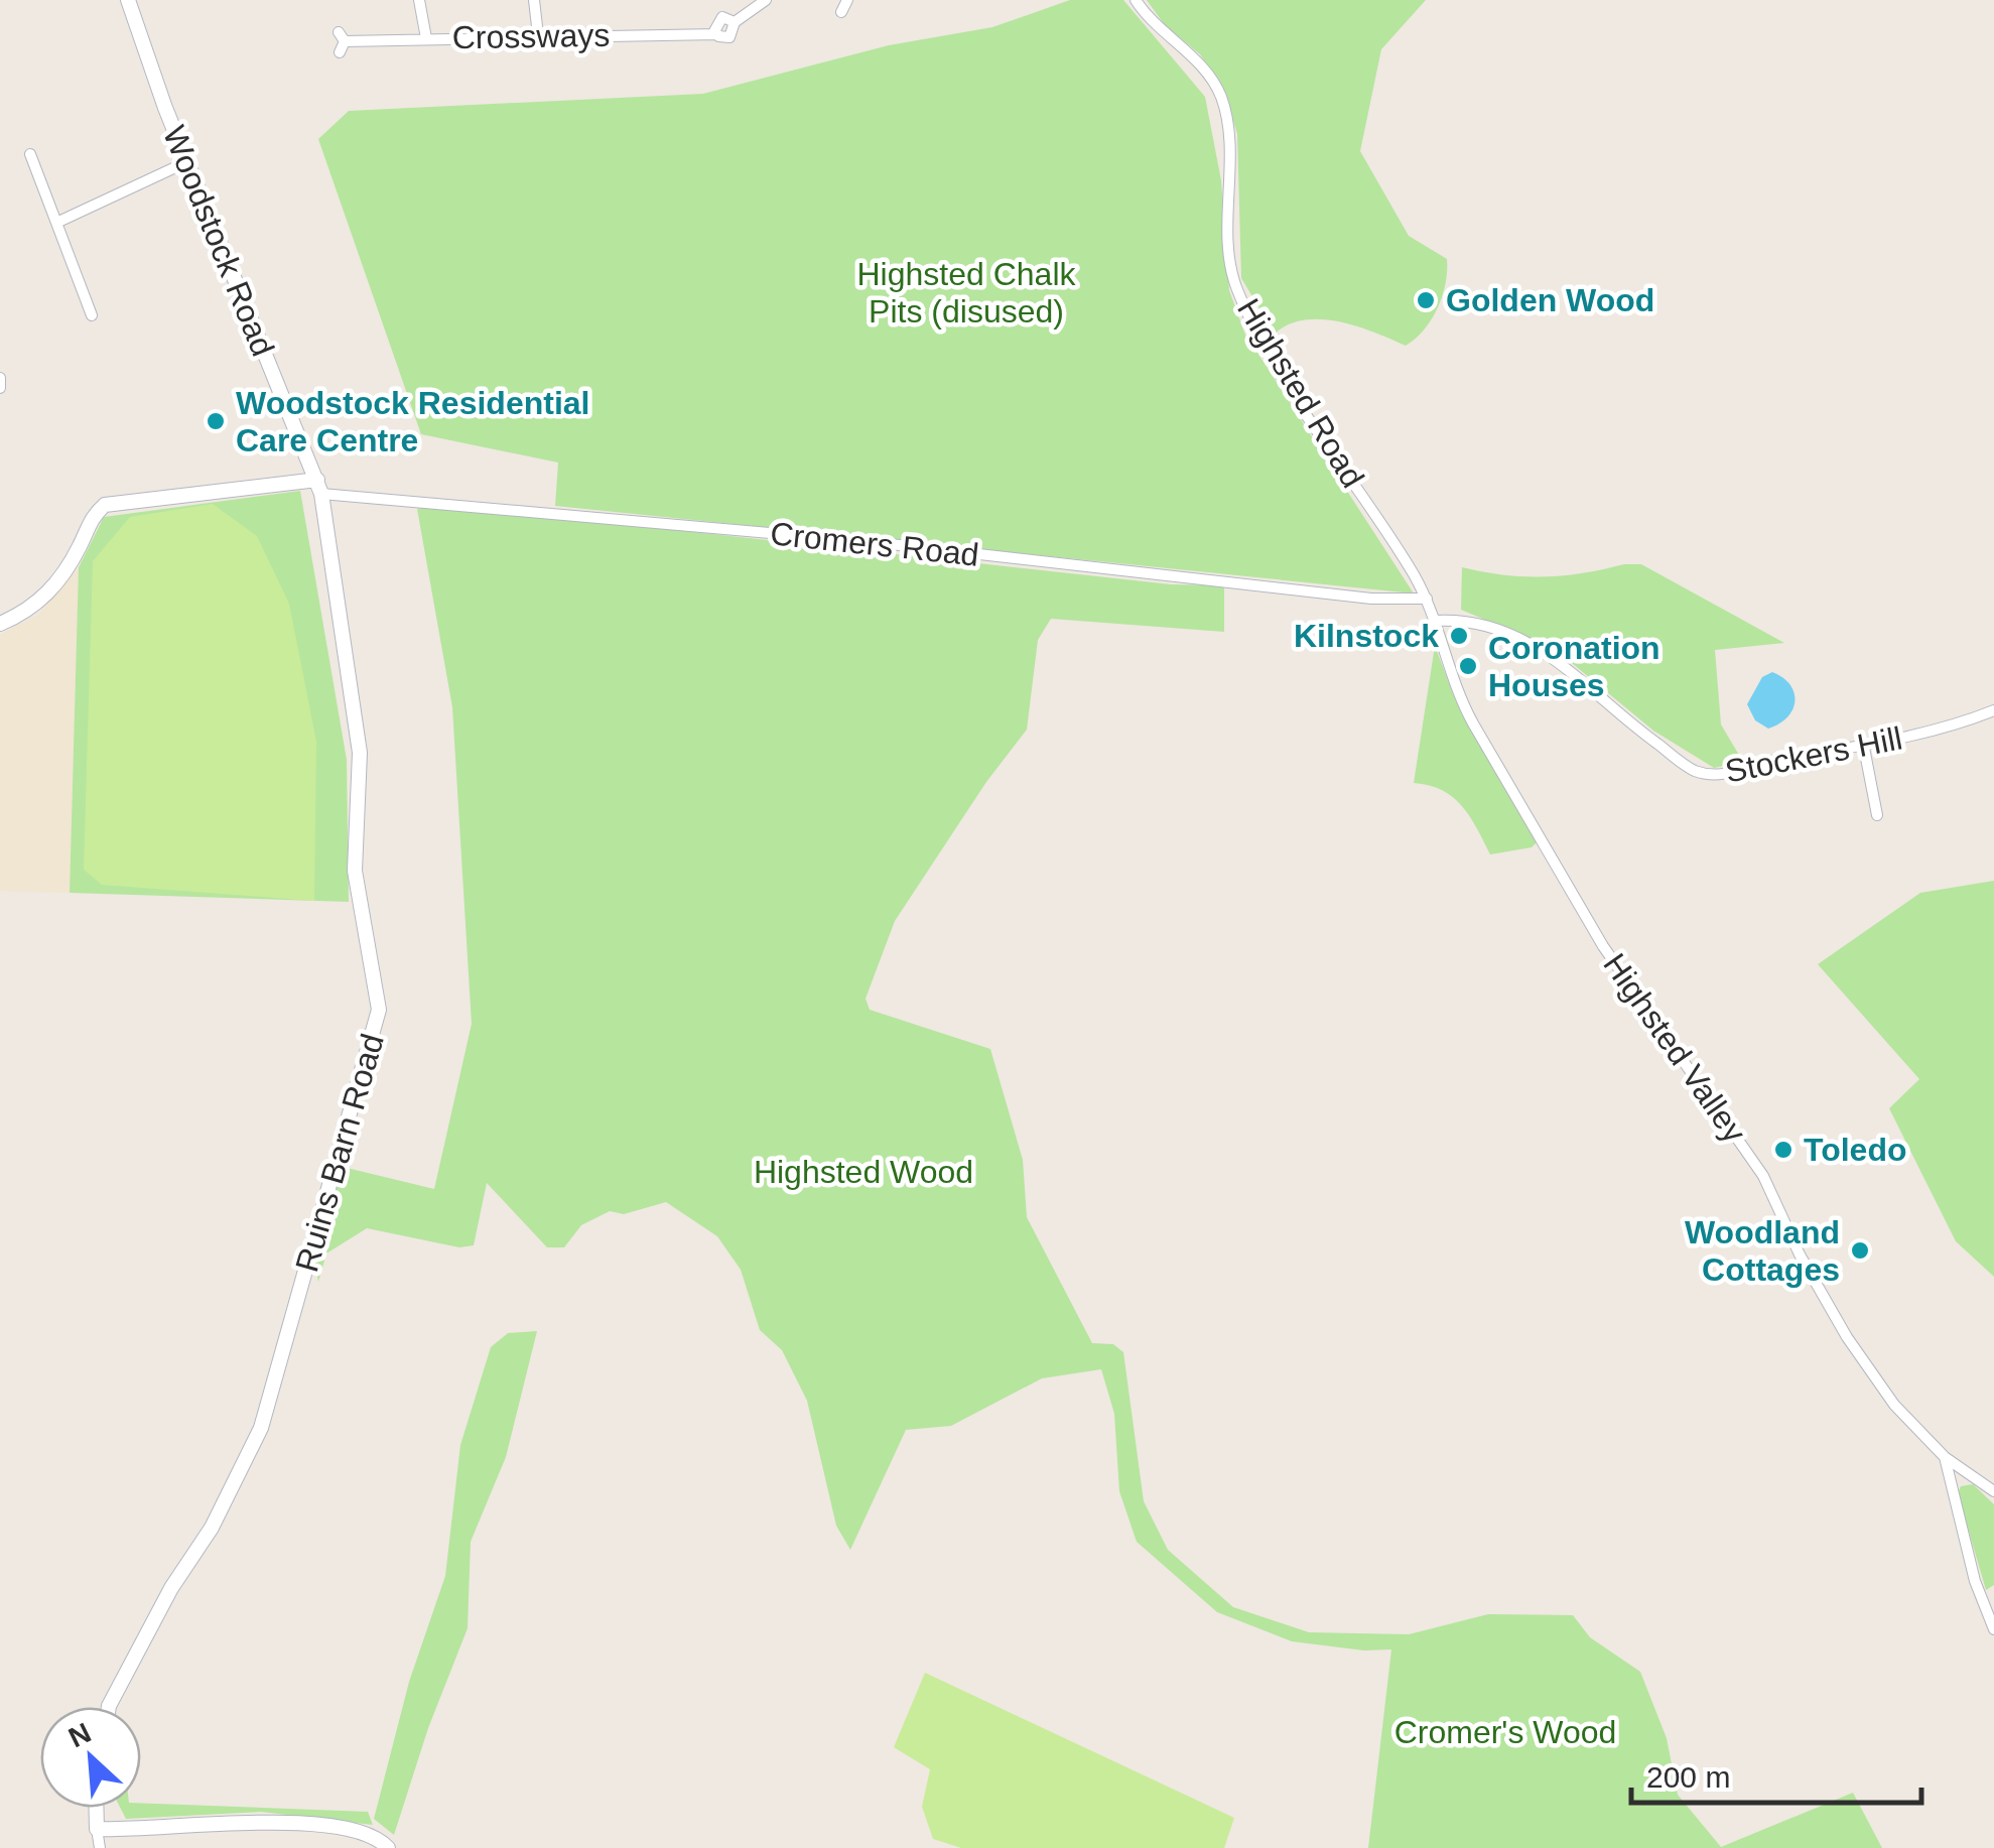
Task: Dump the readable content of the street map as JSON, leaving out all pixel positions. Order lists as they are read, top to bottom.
{
  "streets": {
    "street": [
      "Crossways",
      "Woodstock Road",
      "Highsted Road",
      "Cromers Road",
      "Stockers Hill",
      "Highsted Valley",
      "Ruins Barn Road"
    ]
  },
  "crossings": [
    ["Woodstock Road", "Cromers Road"],
    ["Woodstock Road", "Ruins Barn Road"],
    ["Highsted Road", "Cromers Road"],
    ["Highsted Road", "Stockers Hill"],
    ["Highsted Road", "Highsted Valley"],
    ["Cromers Road", "Ruins Barn Road"],
    ["Stockers Hill", "Highsted Valley"]
  ],
  "parks": ["Highsted Chalk Pits (disused)", "Highsted Wood", "Cromer's Wood"],
  "places": [
    "Golden Wood",
    "Woodstock Residential Care Centre",
    "Kilnstock",
    "Coronation Houses",
    "Toledo",
    "Woodland Cottages"
  ],
  "scale_bar": "200 m",
  "north": "top left"
}
